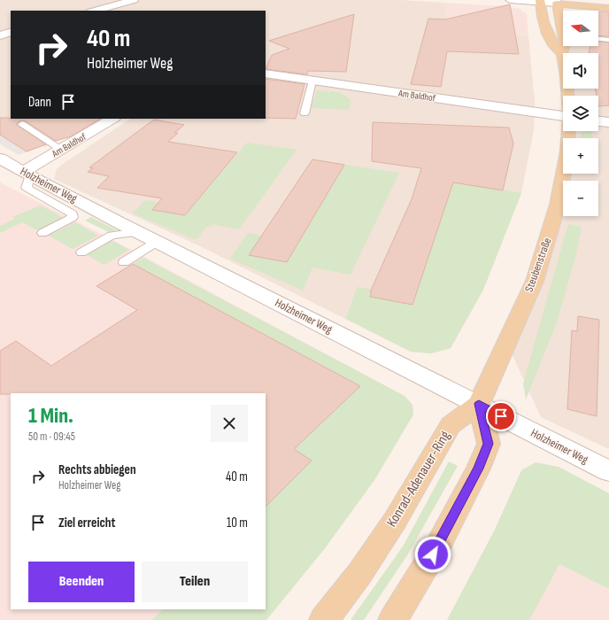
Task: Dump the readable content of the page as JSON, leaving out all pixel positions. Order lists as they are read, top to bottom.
{
  "streets": {
    "main road": ["Steubenstraße", "Konrad-Adenauer-Ring"],
    "street": ["Am Baldhof", "Holzheimer Weg"]
  },
  "crossings": [
    ["Am Baldhof", "Holzheimer Weg"],
    ["Holzheimer Weg", "Steubenstraße"],
    ["Holzheimer Weg", "Konrad-Adenauer-Ring"],
    ["Steubenstraße", "Konrad-Adenauer-Ring"]
  ],
  "north": "left",
  "page": {
    "map_buttons": ["+", "−"],
    "turn": ["40 m", "Holzheimer Weg"],
    "then": "Dann",
    "heading": ["1 Min.", "50 m · 09:45"],
    "list": [
      {
        "name": "Rechts abbiegen",
        "note": "Holzheimer Weg",
        "value": "40 m"
      },
      {
        "name": "Ziel erreicht",
        "value": "10 m"
      }
    ],
    "buttons": ["Beenden", "Teilen"]
  }
}
